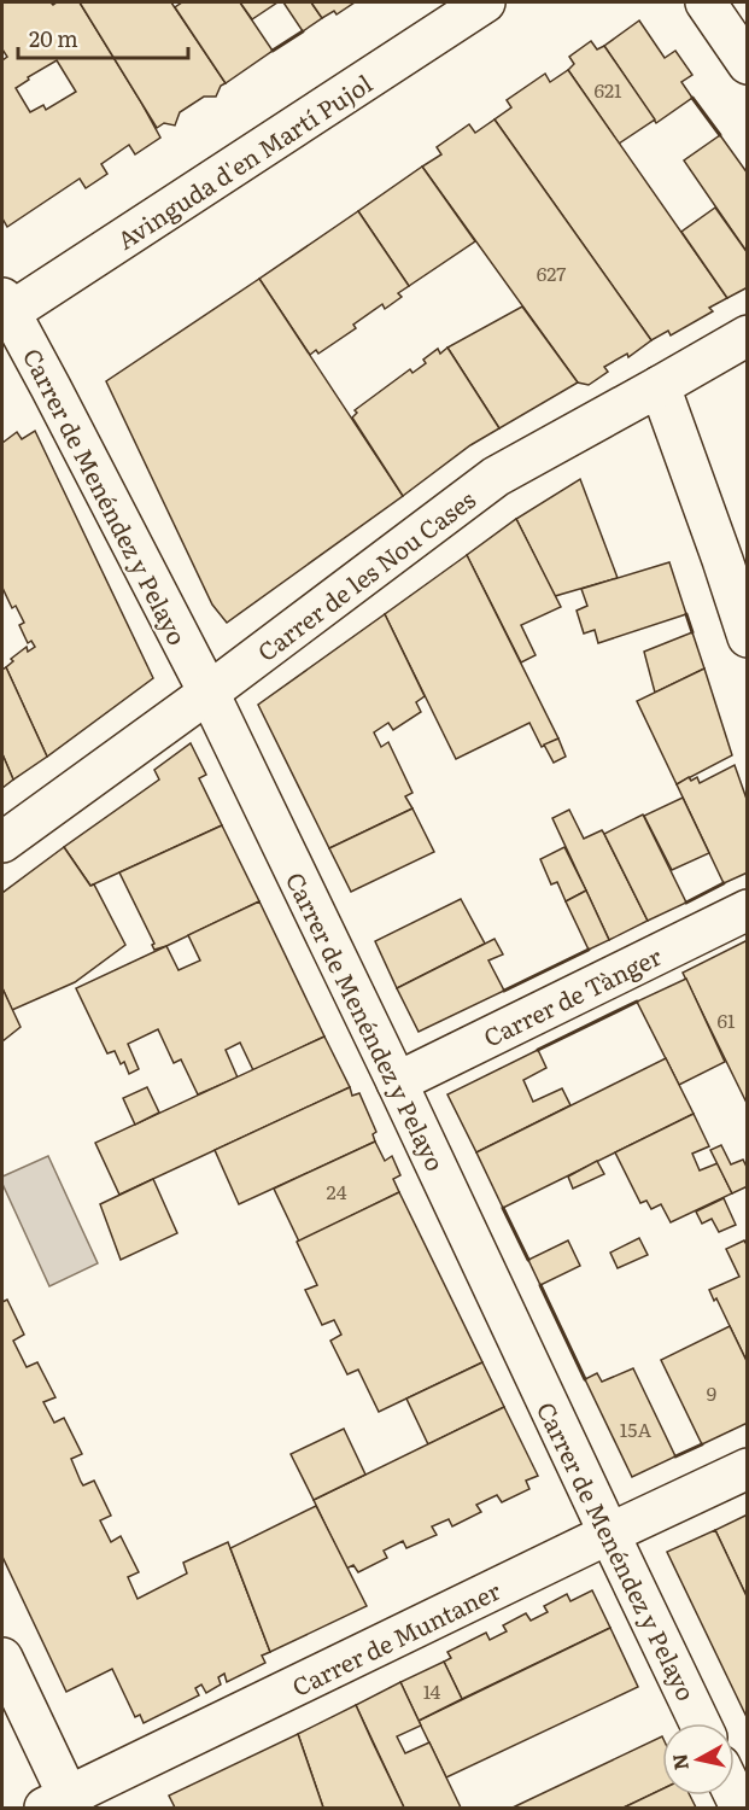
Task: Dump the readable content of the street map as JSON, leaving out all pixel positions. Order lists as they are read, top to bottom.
{
  "streets": {
    "street": [
      "Avinguda d'en Martí Pujol",
      "Carrer de Menéndez y Pelayo",
      "Carrer de les Nou Cases",
      "Carrer de Tànger",
      "Carrer de Muntaner"
    ]
  },
  "crossings": [
    ["Avinguda d'en Martí Pujol", "Carrer de Menéndez y Pelayo"],
    ["Carrer de Menéndez y Pelayo", "Carrer de les Nou Cases"],
    ["Carrer de Menéndez y Pelayo", "Carrer de Tànger"],
    ["Carrer de Menéndez y Pelayo", "Carrer de Muntaner"]
  ],
  "house_numbers": [
    "621",
    "627",
    "61",
    "24",
    "9",
    "15A",
    "14"
  ],
  "scale_bar": "20 m",
  "north": "left"
}
